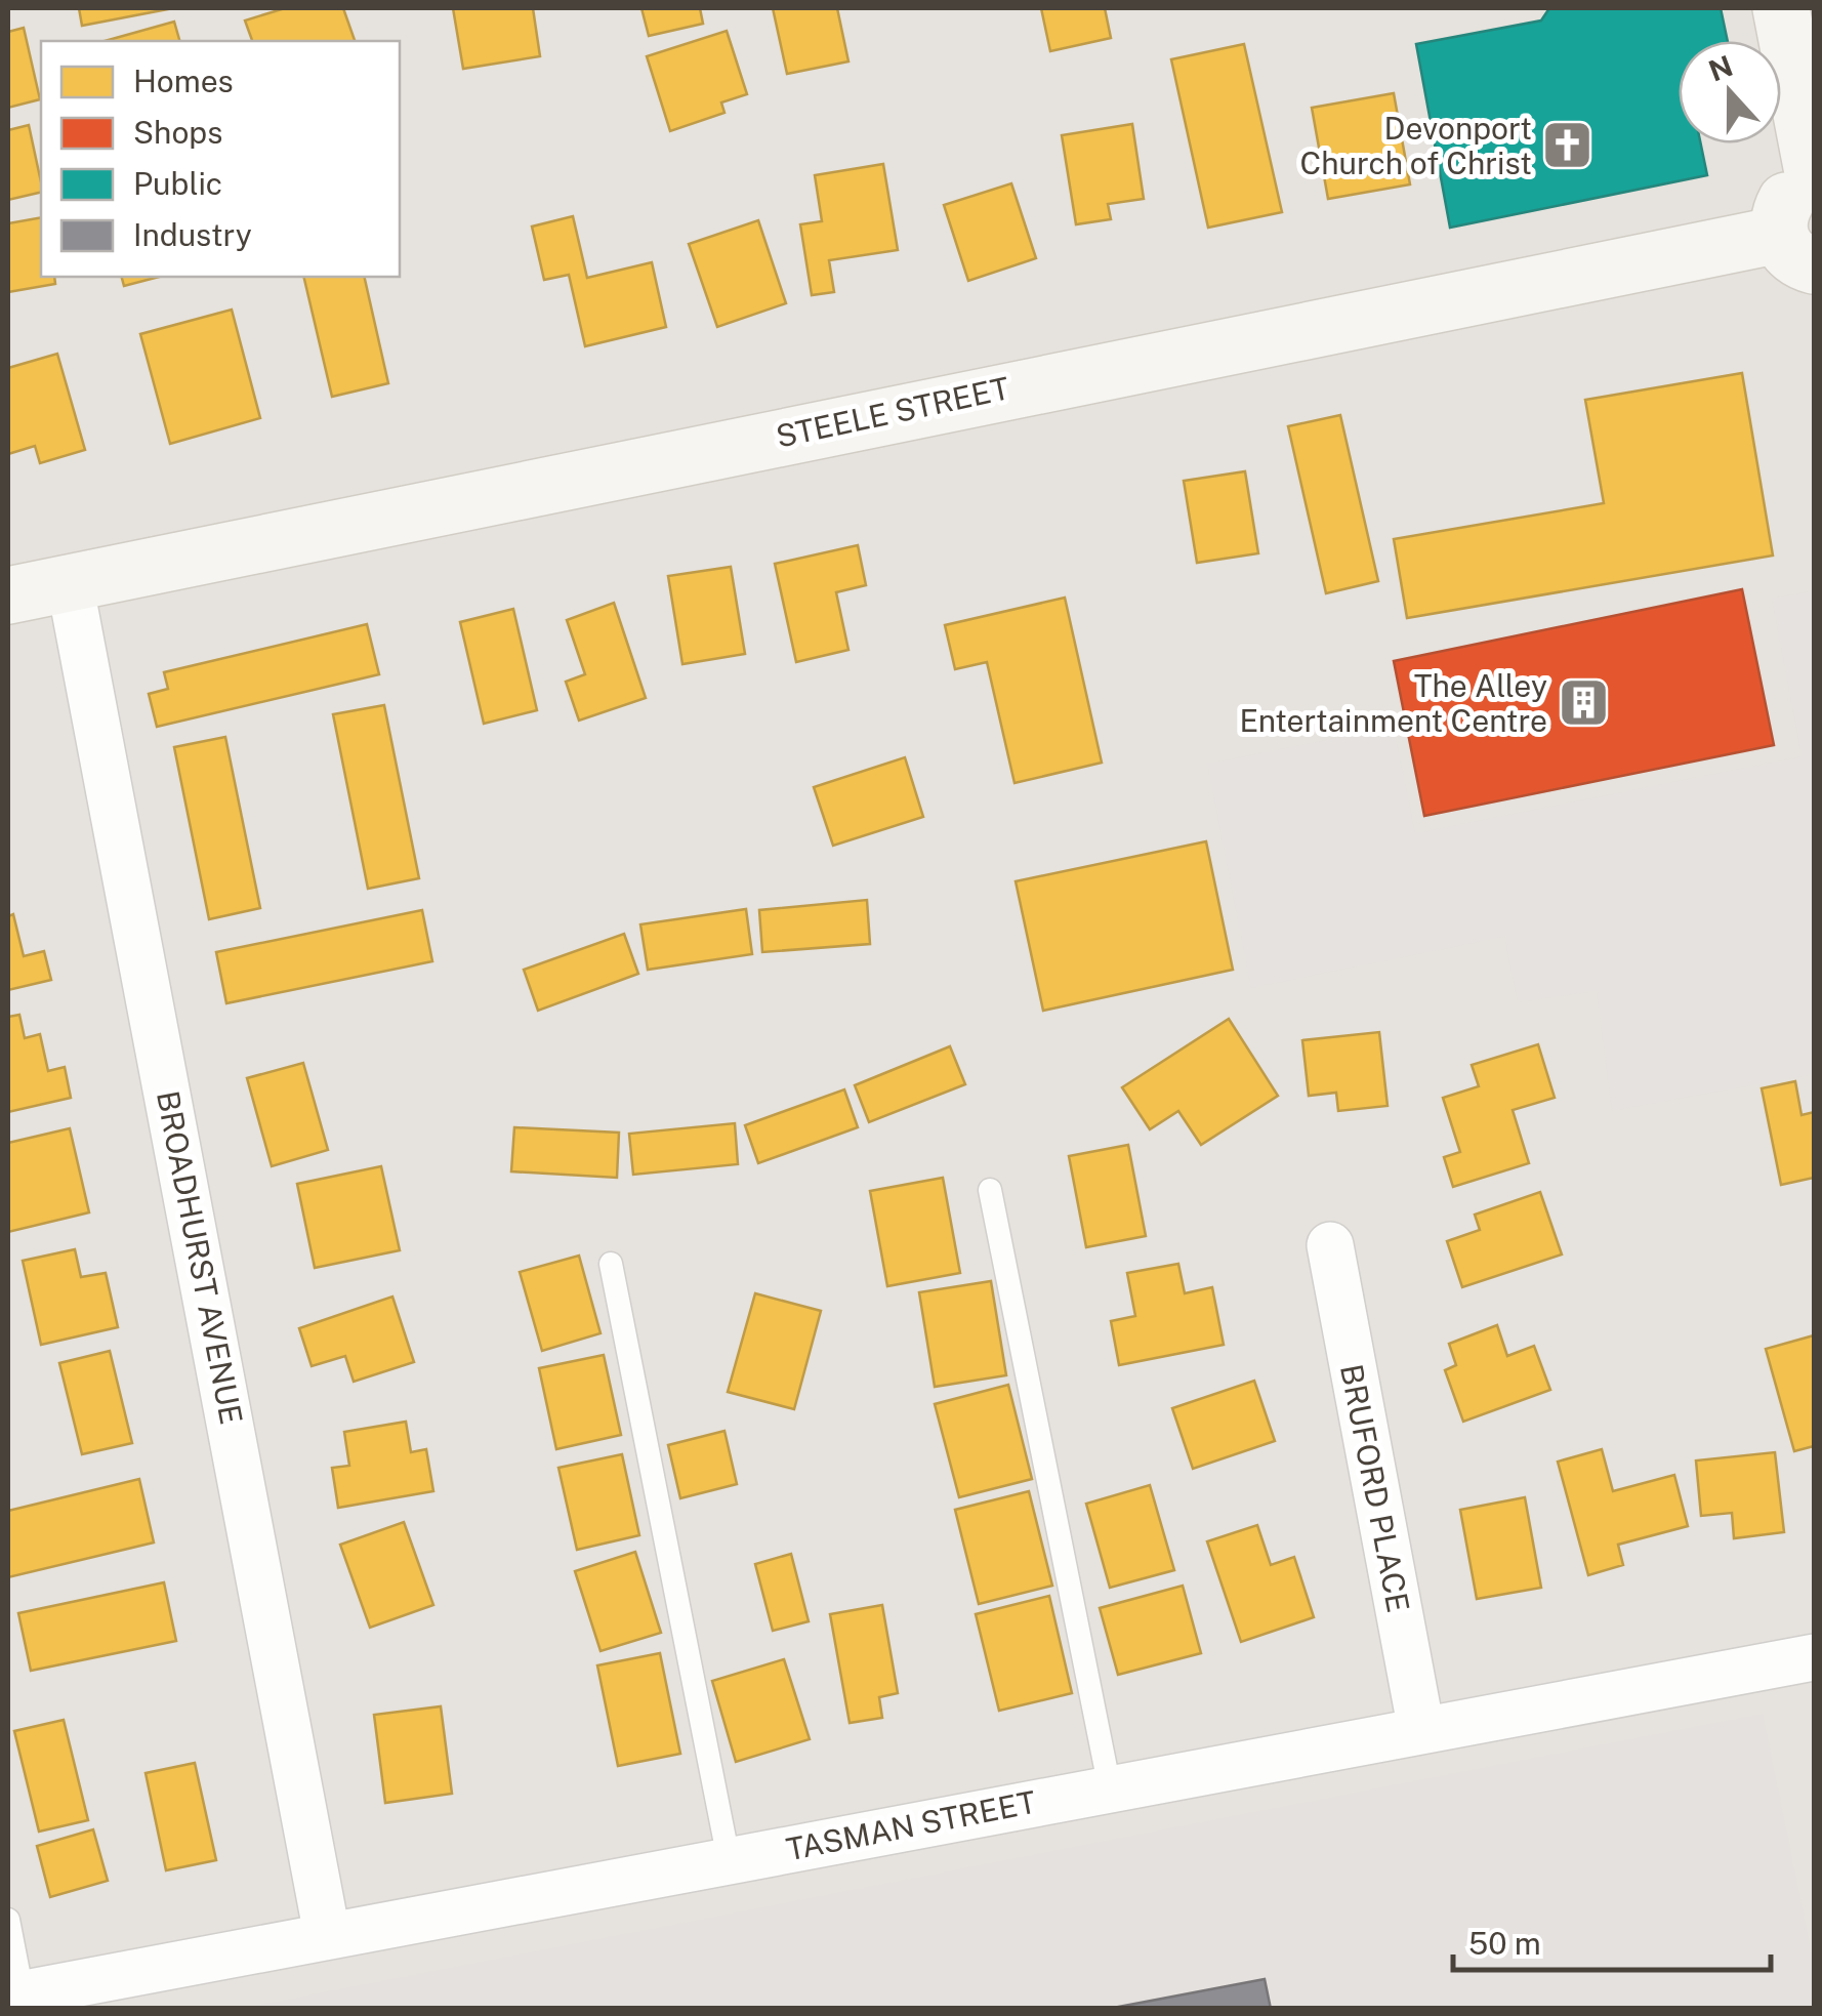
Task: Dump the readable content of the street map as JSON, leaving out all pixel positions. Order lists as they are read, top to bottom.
{
  "streets": {
    "main road": ["STEELE STREET"],
    "street": ["BROADHURST AVENUE", "BRUFORD PLACE", "TASMAN STREET"]
  },
  "crossings": [
    ["STEELE STREET", "BROADHURST AVENUE"],
    ["BROADHURST AVENUE", "TASMAN STREET"],
    ["BRUFORD PLACE", "TASMAN STREET"]
  ],
  "places": {
    "church": ["Devonport Church of Christ"],
    "building": ["The Alley Entertainment Centre"]
  },
  "legend": [
    "Homes",
    "Shops",
    "Public",
    "Industry"
  ],
  "scale_bar": "50 m",
  "north": "top"
}
